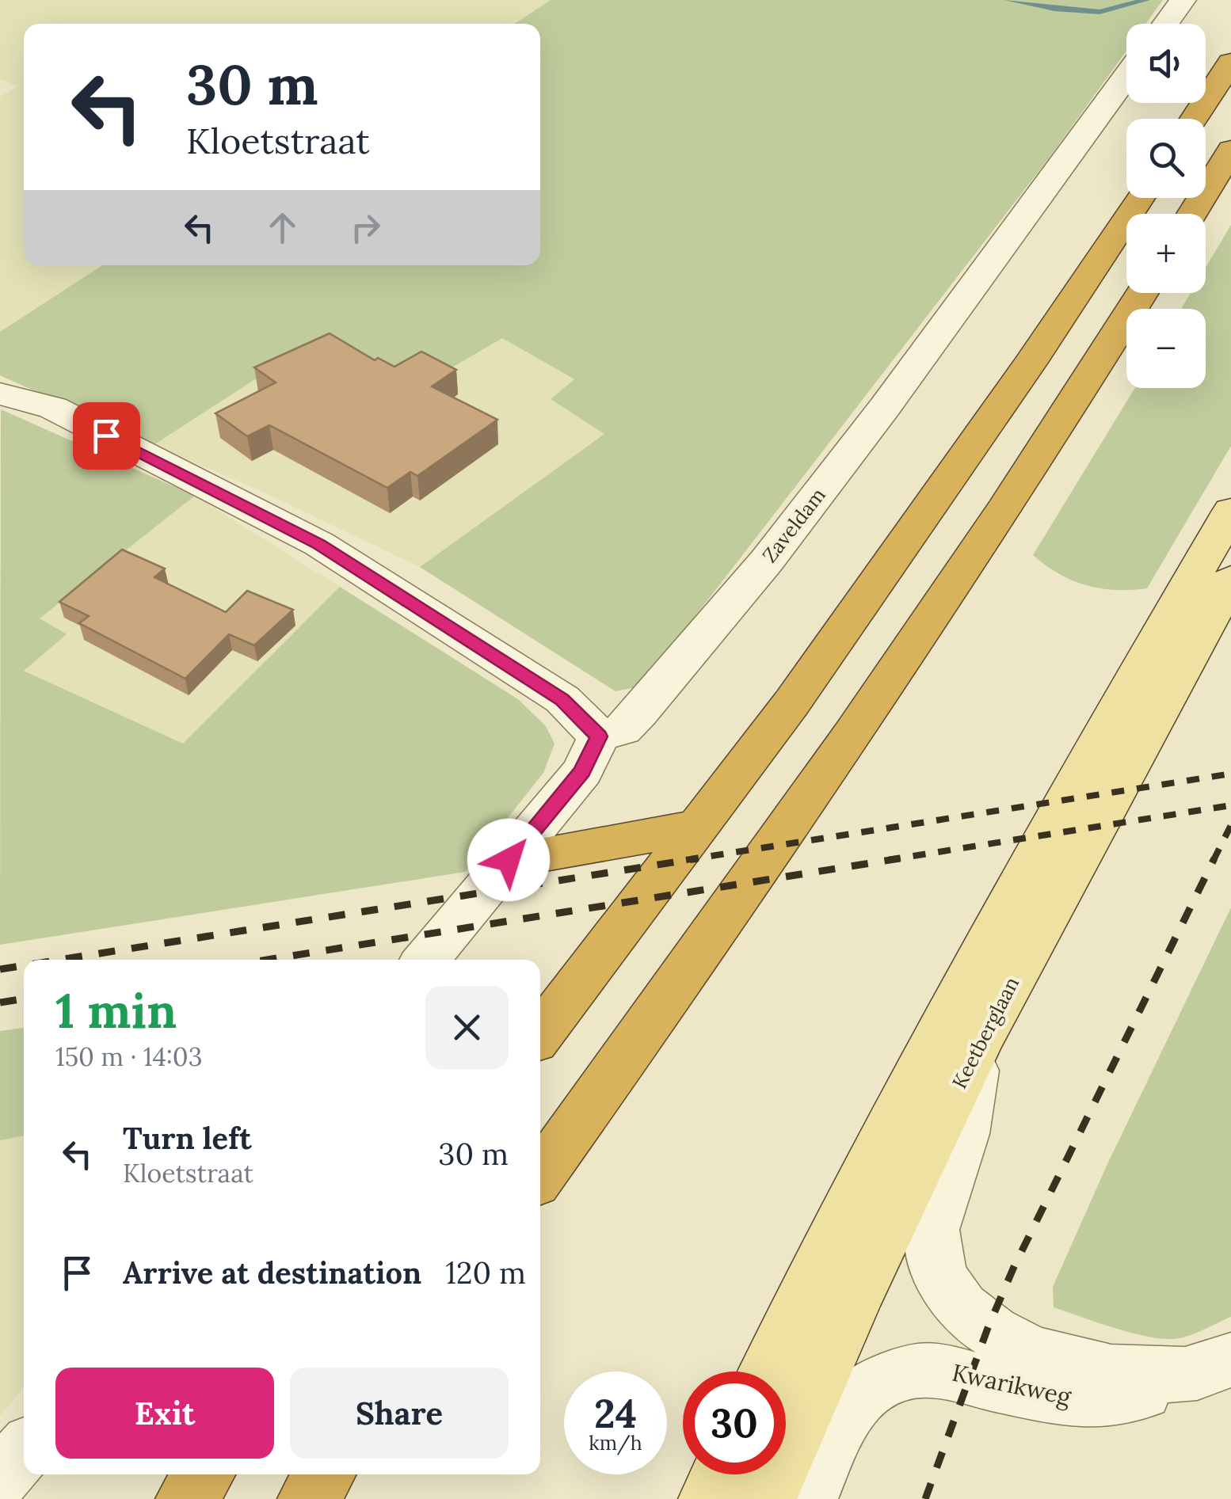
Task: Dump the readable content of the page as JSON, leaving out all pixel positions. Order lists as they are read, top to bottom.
{
  "streets": {
    "main road": ["Keetberglaan"],
    "street": ["Zaveldam", "Kwarikweg"]
  },
  "crossings": [
    ["Keetberglaan", "Kwarikweg"]
  ],
  "page": {
    "map_buttons": ["+", "−"],
    "turn": ["30 m", "Kloetstraat"],
    "heading": ["1 min", "150 m · 14:03"],
    "list": [
      {
        "name": "Turn left",
        "note": "Kloetstraat",
        "value": "30 m"
      },
      {
        "name": "Arrive at destination",
        "value": "120 m"
      }
    ],
    "buttons": ["Exit", "Share"],
    "speed": "24 km/h",
    "limit": "30"
  }
}
